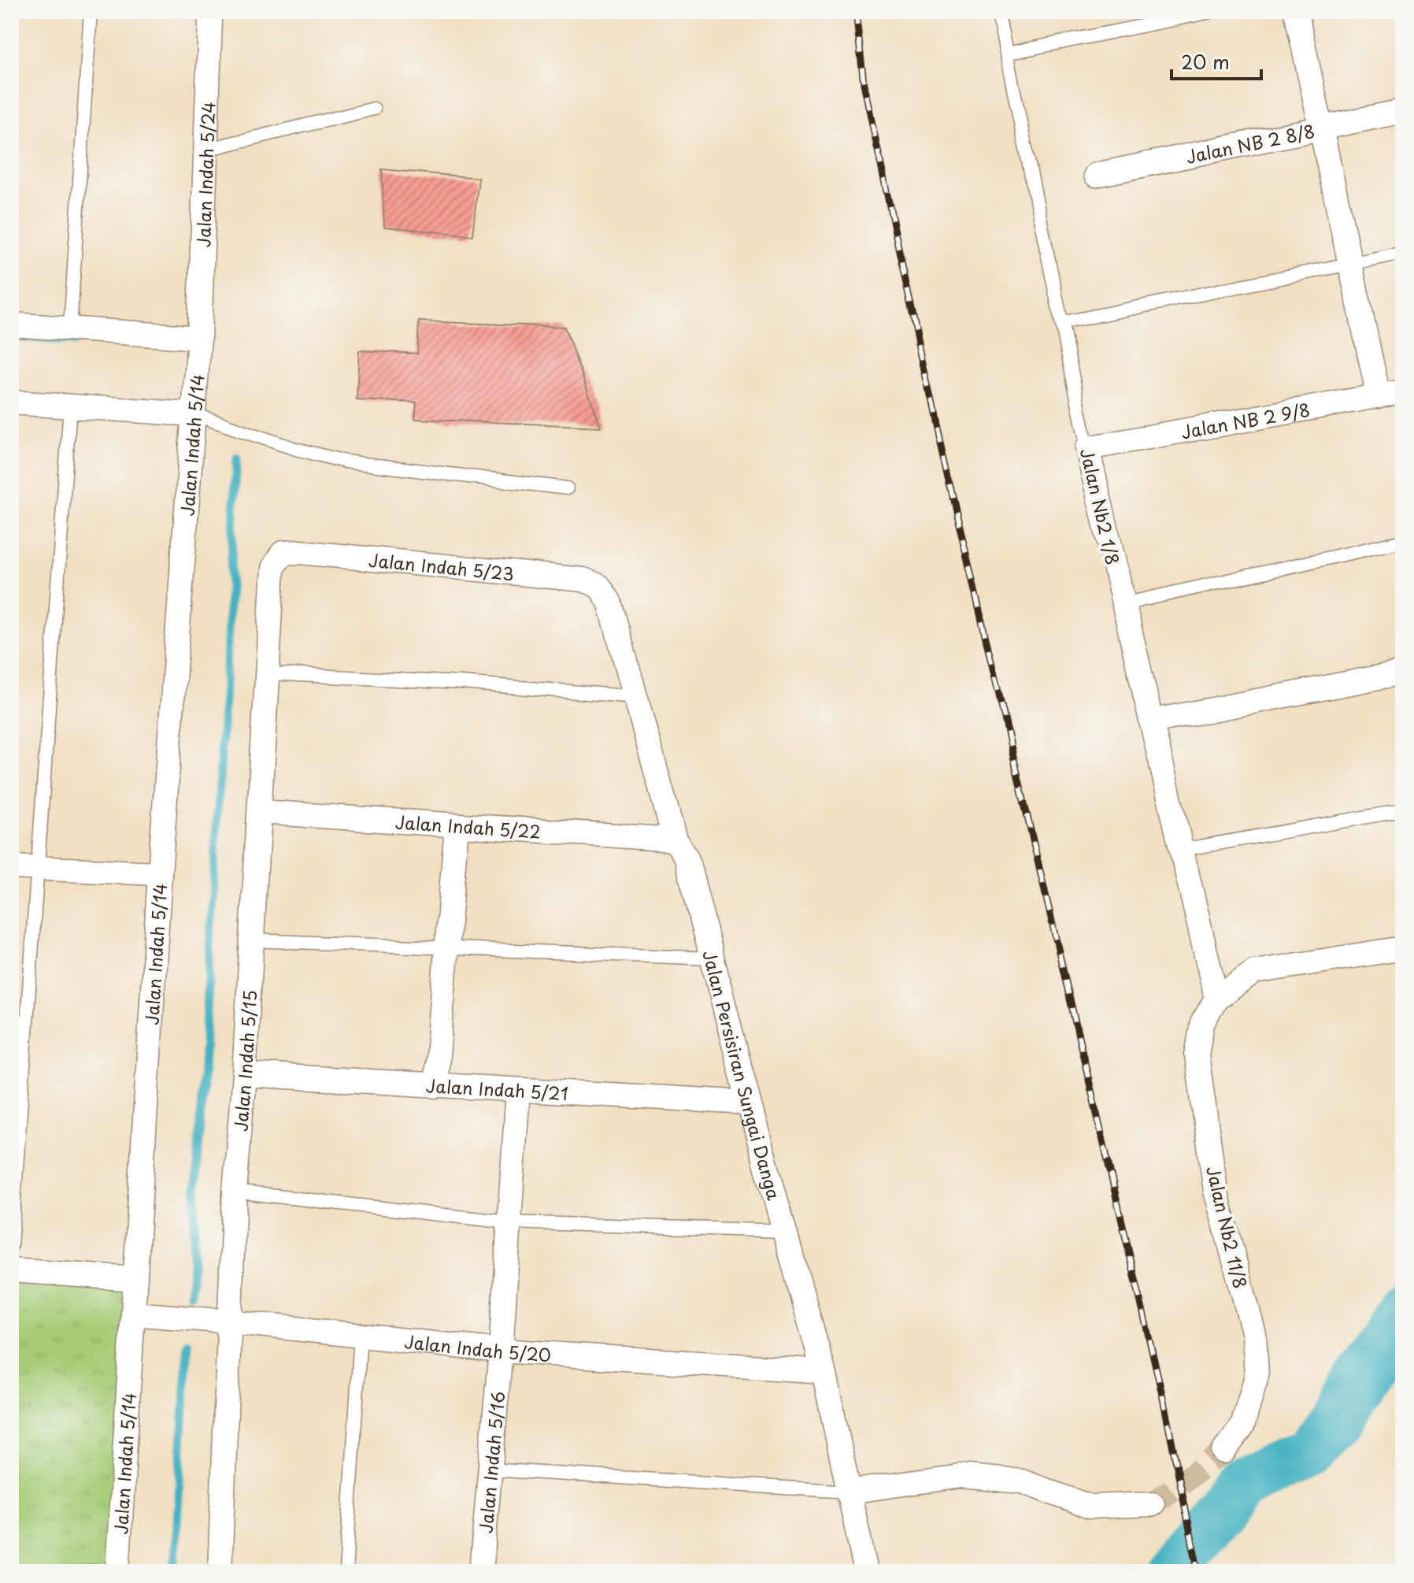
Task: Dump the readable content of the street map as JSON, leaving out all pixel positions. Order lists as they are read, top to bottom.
{
  "streets": {
    "street": [
      "Jalan NB 2 8/8",
      "Jalan Indah 5/24",
      "Jalan NB 2 9/8",
      "Jalan Indah 5/14",
      "Jalan Nb2 1/8",
      "Jalan Indah 5/23",
      "Jalan Indah 5/22",
      "Jalan Indah 5/15",
      "Jalan Persisiran Sungai Danga",
      "Jalan Indah 5/21",
      "Jalan Nb2 11/8",
      "Jalan Indah 5/20",
      "Jalan Indah 5/16"
    ]
  },
  "crossings": [
    ["Jalan Indah 5/24", "Jalan Indah 5/14"],
    ["Jalan NB 2 9/8", "Jalan Nb2 1/8"],
    ["Jalan Indah 5/14", "Jalan Indah 5/20"],
    ["Jalan Nb2 1/8", "Jalan Nb2 11/8"],
    ["Jalan Indah 5/23", "Jalan Indah 5/15"],
    ["Jalan Indah 5/23", "Jalan Persisiran Sungai Danga"],
    ["Jalan Indah 5/22", "Jalan Indah 5/15"],
    ["Jalan Indah 5/22", "Jalan Persisiran Sungai Danga"],
    ["Jalan Indah 5/15", "Jalan Indah 5/21"],
    ["Jalan Indah 5/15", "Jalan Indah 5/20"],
    ["Jalan Persisiran Sungai Danga", "Jalan Indah 5/21"],
    ["Jalan Persisiran Sungai Danga", "Jalan Indah 5/20"],
    ["Jalan Indah 5/21", "Jalan Indah 5/16"],
    ["Jalan Indah 5/20", "Jalan Indah 5/16"]
  ],
  "scale_bar": "20 m"
}
